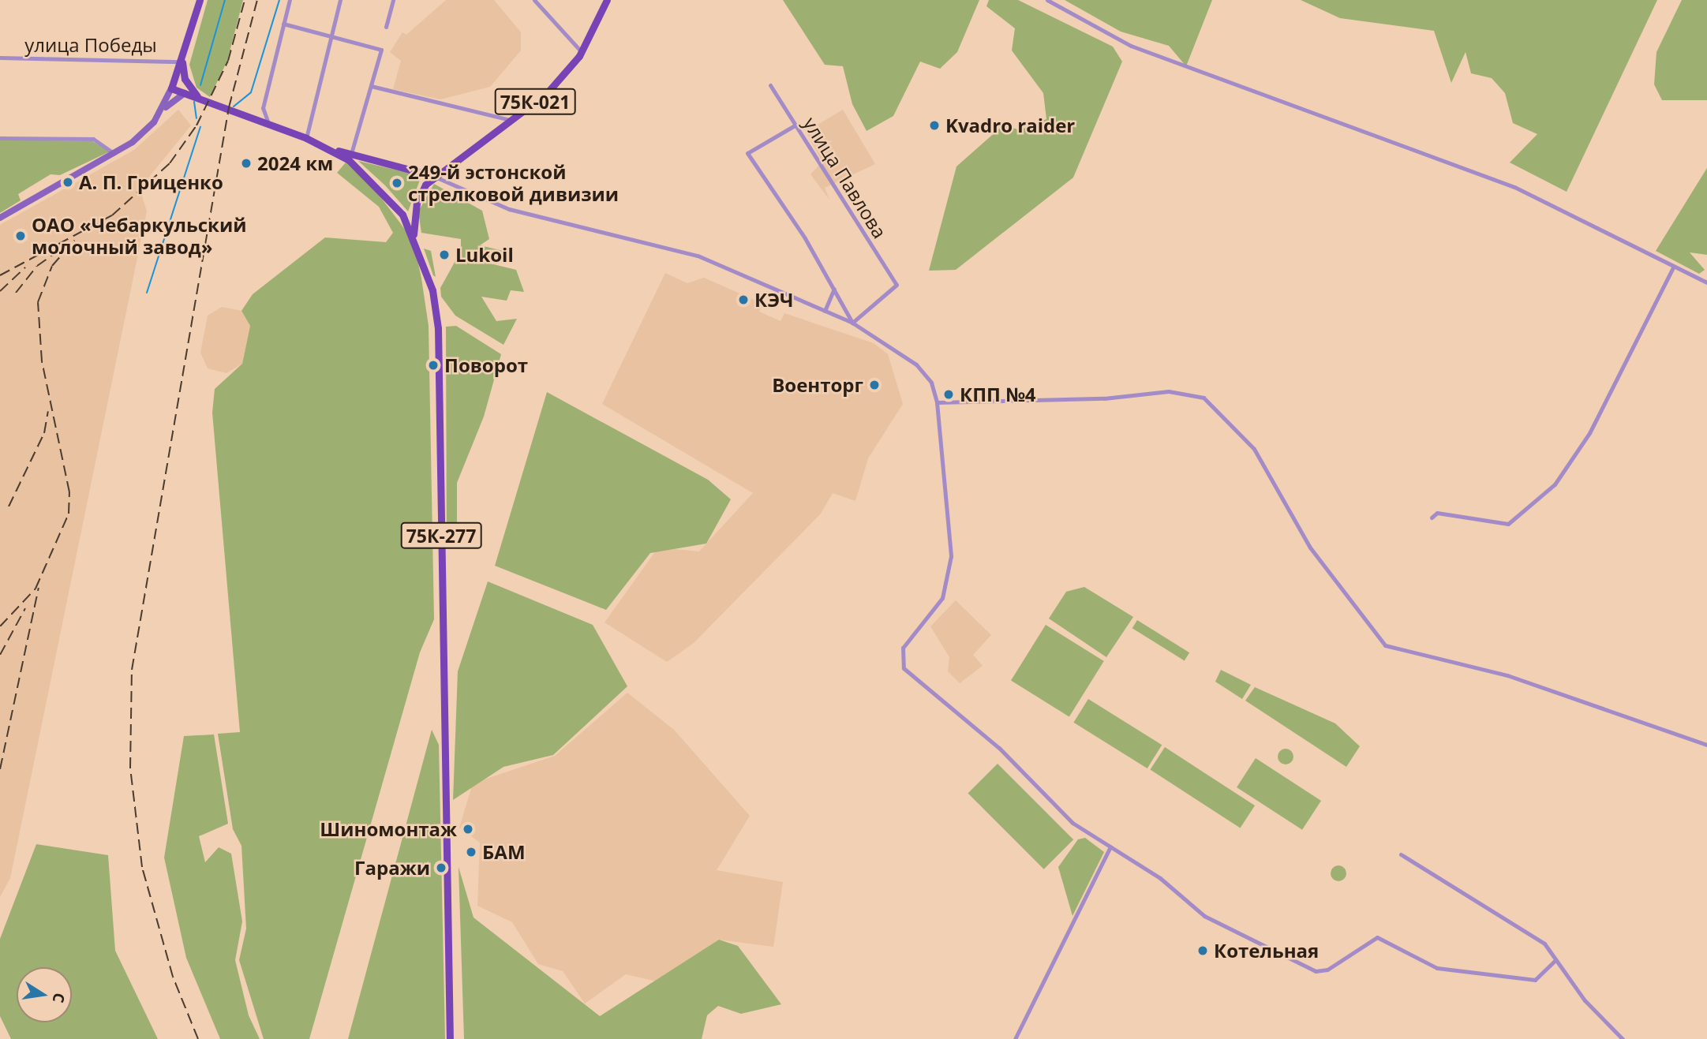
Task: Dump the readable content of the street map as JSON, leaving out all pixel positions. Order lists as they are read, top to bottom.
{
  "streets": {
    "main road": ["75К-021", "75К-277"],
    "street": ["улица Победы", "улица Павлова"]
  },
  "crossings": [
    ["75К-021", "75К-277"]
  ],
  "places": [
    "Kvadro raider",
    "2024 км",
    "А. П. Гриценко",
    "249-й эстонской стрелковой дивизии",
    "ОАО «Чебаркульский молочный завод»",
    "Lukoil",
    "КЭЧ",
    "Поворот",
    "Военторг",
    "КПП №4",
    "Шиномонтаж",
    "БАМ",
    "Гаражи",
    "Котельная"
  ],
  "north": "right"
}
